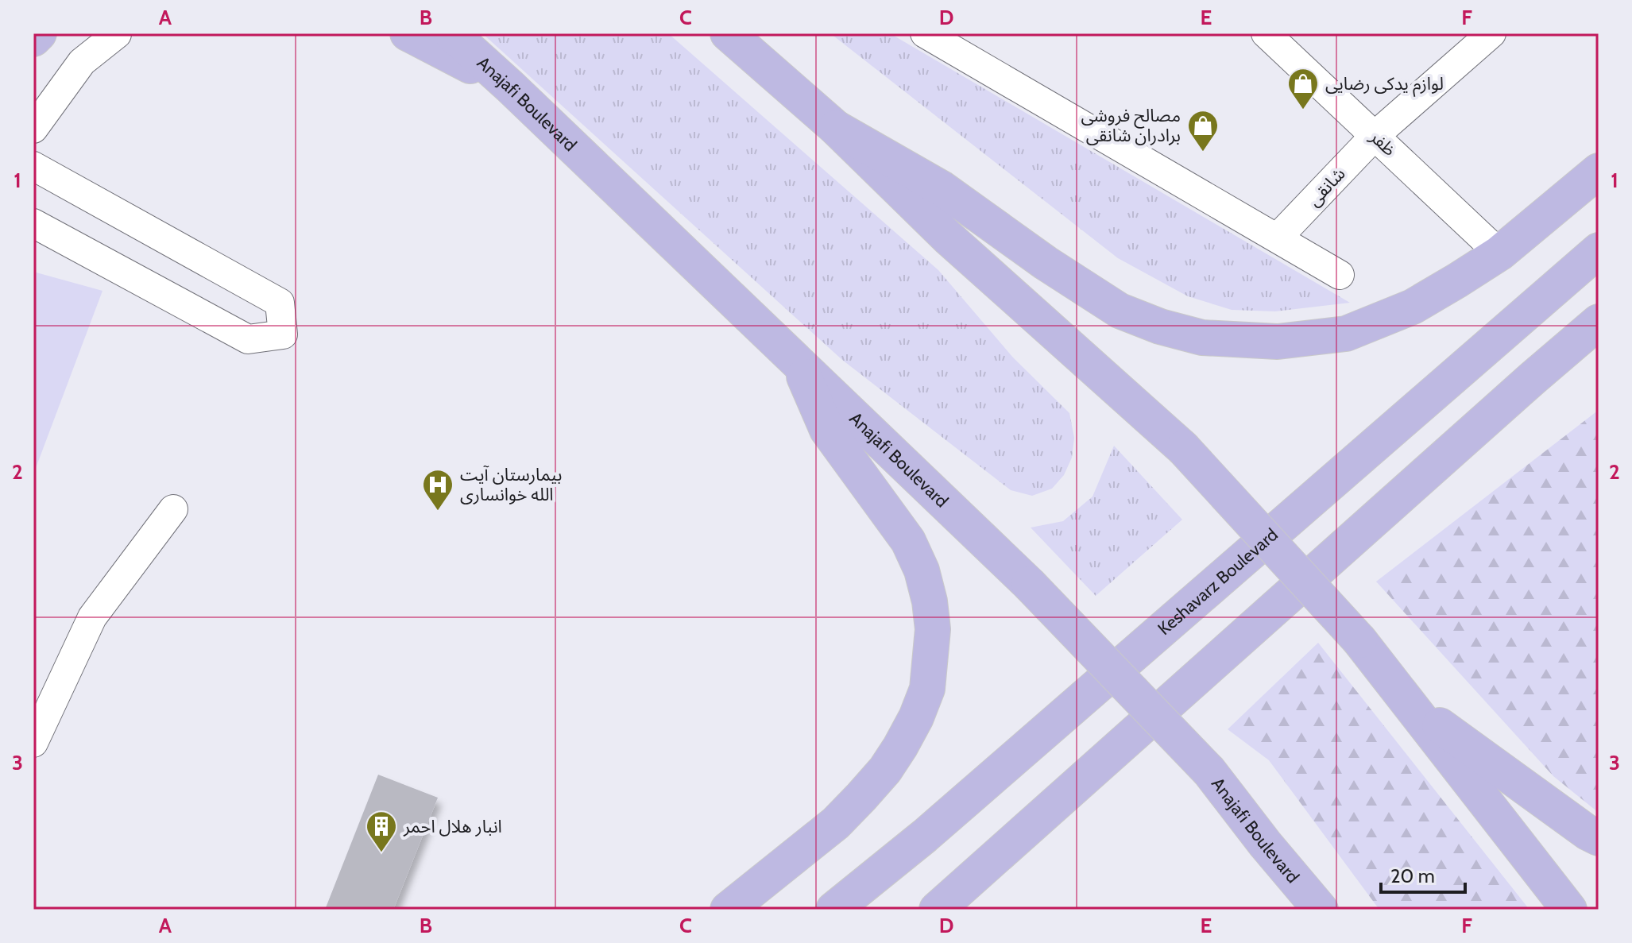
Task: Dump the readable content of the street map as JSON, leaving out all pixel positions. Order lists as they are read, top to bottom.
{
  "streets": {
    "main road": ["Anajafi Boulevard", "Keshavarz Boulevard"],
    "street": ["ظفر", "شانقی"]
  },
  "crossings": [
    ["ظفر", "شانقی"]
  ],
  "places": {
    "shop": ["لوازم یدکی رضایی", "مصالح فروشی برادران شانقی"],
    "hospital": ["بیمارستان آیت الله خوانساری"],
    "building": ["انبار هلال احمر"]
  },
  "scale_bar": "20 m",
  "grid": {
    "columns": [
      "A",
      "B",
      "C",
      "D",
      "E",
      "F"
    ],
    "rows": ["1", "2", "3"]
  }
}
